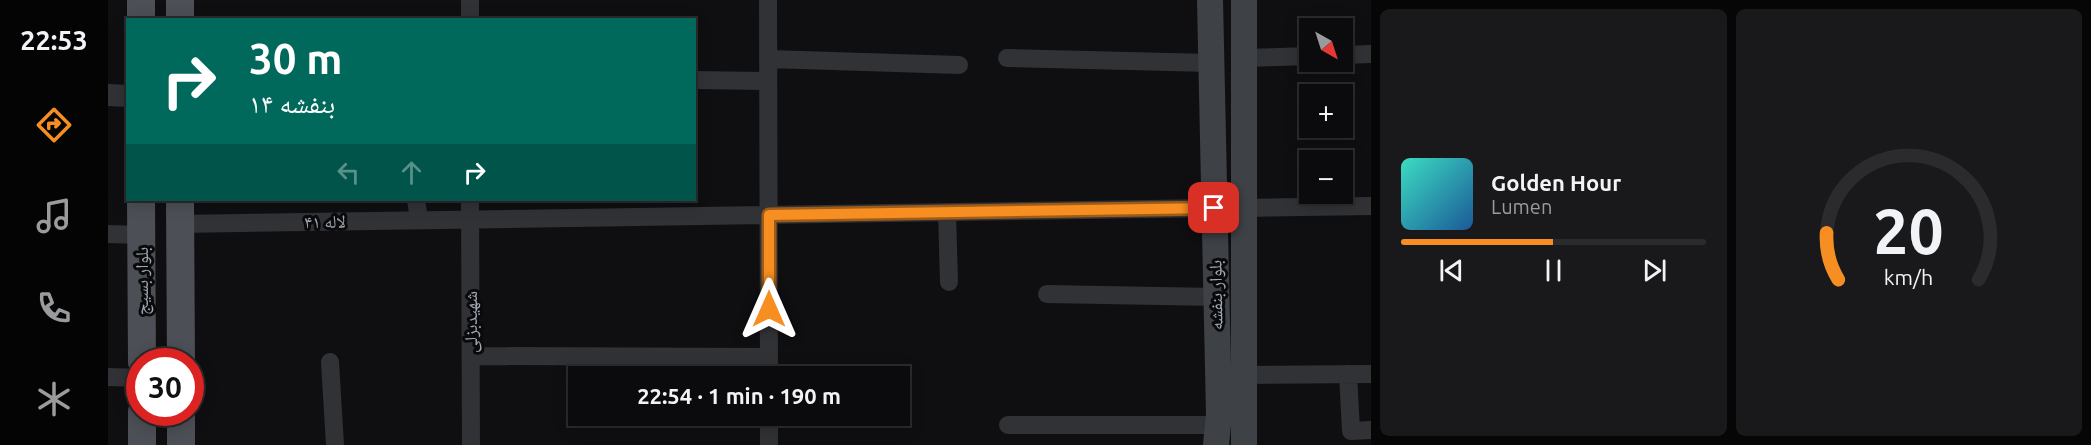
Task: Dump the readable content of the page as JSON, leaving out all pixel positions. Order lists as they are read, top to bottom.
{
  "streets": {
    "main road": ["بلوار بسیج", "بلوار بنفشه"],
    "street": ["لاله ۴۱", "شهیدبزلی"]
  },
  "crossings": [
    ["لاله ۴۱", "بلوار بنفشه"],
    ["لاله ۴۱", "شهیدبزلی"]
  ],
  "north": "bottom right",
  "page": {
    "tabs": "22:53",
    "map_buttons": ["+", "−"],
    "turn": ["30 m", "بنفشه ۱۴"],
    "song": ["Golden Hour", "Lumen"],
    "limit": "30",
    "trip": "22:54 · 1 min · 190 m",
    "gauge": ["20", "km/h"]
  }
}
